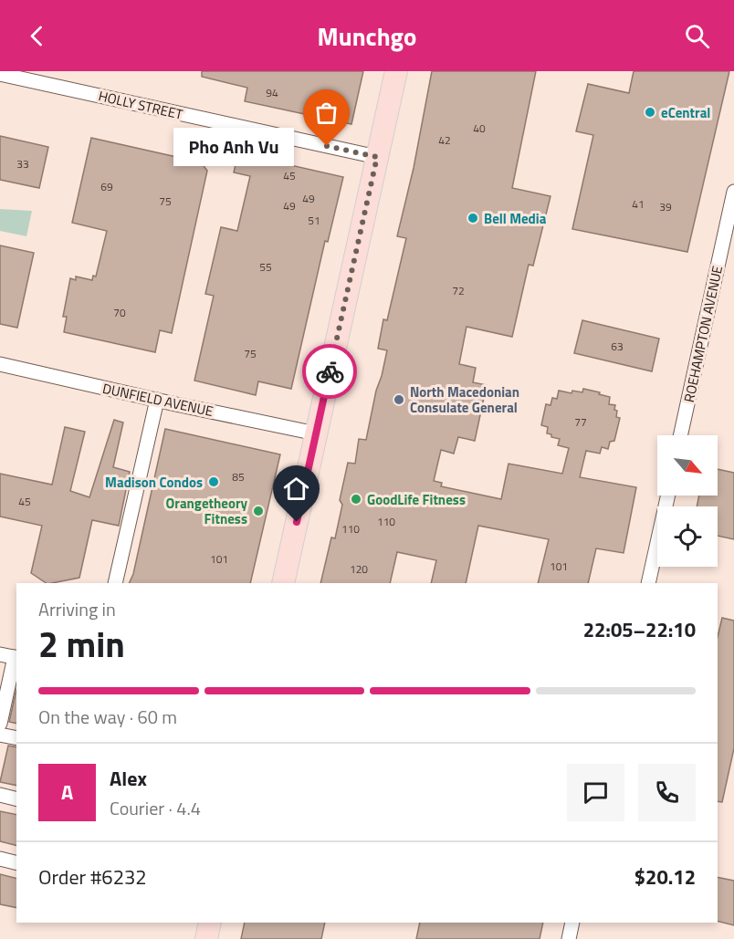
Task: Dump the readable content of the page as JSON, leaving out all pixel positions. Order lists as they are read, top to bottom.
{
  "streets": {
    "street": ["HOLLY STREET", "ROEHAMPTON AVENUE", "DUNFIELD AVENUE"]
  },
  "places": [
    "eCentral",
    "Pho Anh Vu",
    "Bell Media",
    "North Macedonian Consulate General",
    "Madison Condos",
    "GoodLife Fitness",
    "Orangetheory Fitness"
  ],
  "house_numbers": [
    "94",
    "40",
    "42",
    "33",
    "45",
    "69",
    "49",
    "75",
    "41",
    "49",
    "39",
    "51",
    "55",
    "72",
    "70",
    "63",
    "75",
    "77",
    "85",
    "45",
    "110",
    "110",
    "101",
    "101",
    "120"
  ],
  "north": "bottom right",
  "page": {
    "header": "Munchgo",
    "bubble": "Pho Anh Vu",
    "heading": ["2 min", "Arriving in", "22:05–22:10"],
    "panel": [
      "Alex",
      "Courier · 4.4",
      "Order #6232",
      "$20.12"
    ],
    "bar": "On the way · 60 m",
    "round": "A"
  }
}
